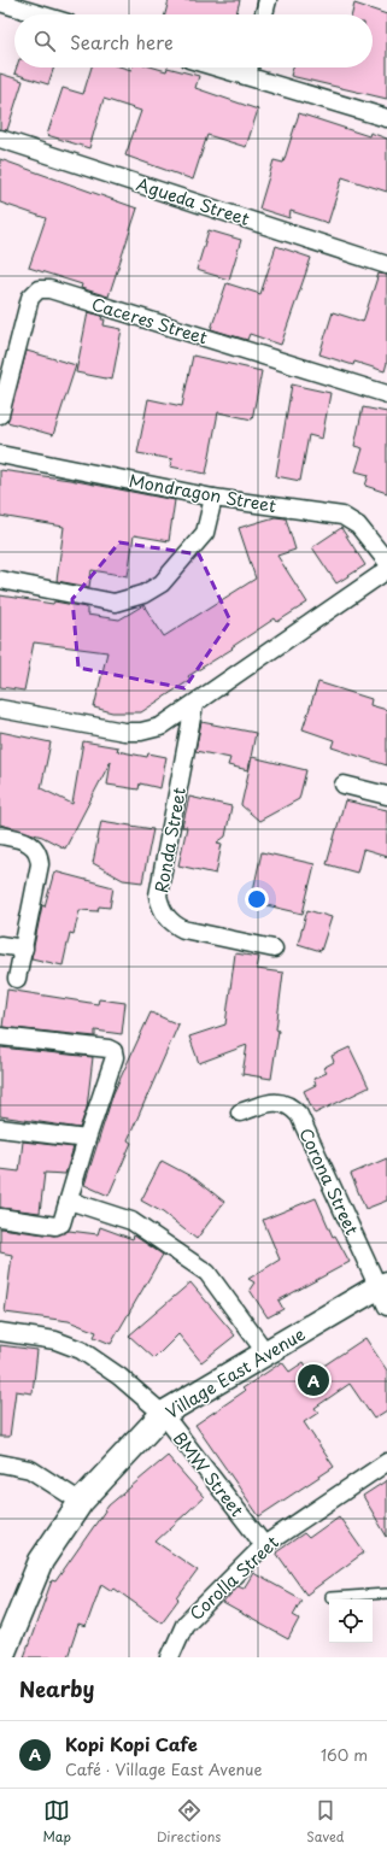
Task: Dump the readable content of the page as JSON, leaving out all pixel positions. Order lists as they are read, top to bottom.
{
  "streets": {
    "street": [
      "Agueda Street",
      "Caceres Street",
      "Mondragon Street",
      "Ronda Street",
      "Corona Street",
      "Village East Avenue",
      "BMW Street",
      "Corolla Street"
    ]
  },
  "crossings": [
    ["Corona Street", "Village East Avenue"],
    ["Village East Avenue", "BMW Street"],
    ["BMW Street", "Corolla Street"]
  ],
  "page": {
    "search": "Search here",
    "pins": "A",
    "heading": "Nearby",
    "list": [
      {
        "mark": "A",
        "name": "Kopi Kopi Cafe",
        "note": "Café · Village East Avenue",
        "value": "160 m"
      }
    ],
    "nav": ["Map", "Directions", "Saved"]
  }
}
